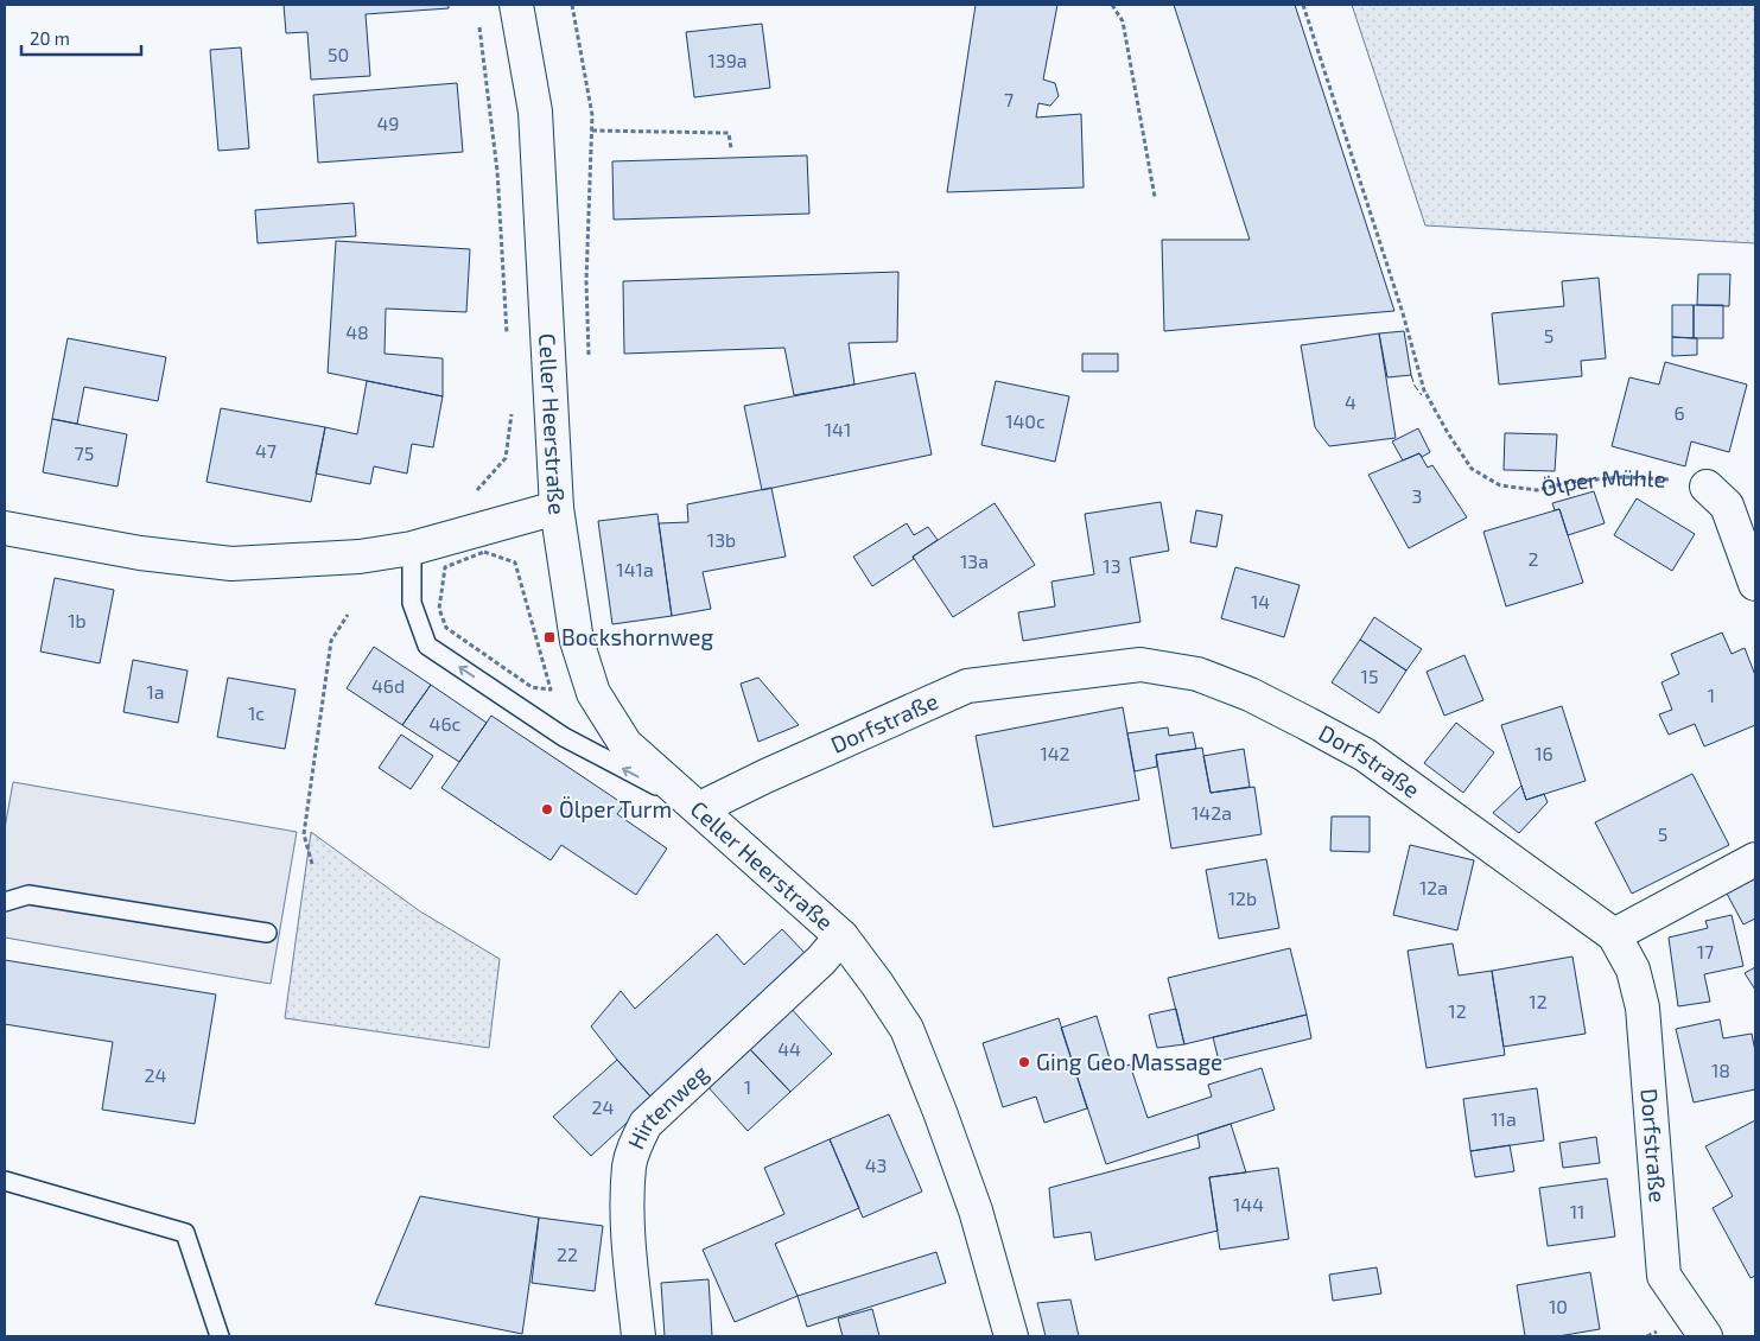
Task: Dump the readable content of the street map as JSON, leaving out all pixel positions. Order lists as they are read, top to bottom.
{
  "streets": {
    "street": ["Celler Heerstraße", "Dorfstraße", "Hirtenweg"],
    "path": ["Ölper Mühle"]
  },
  "crossings": [
    ["Celler Heerstraße", "Dorfstraße"],
    ["Celler Heerstraße", "Hirtenweg"]
  ],
  "places": {
    "transit": ["Bockshornweg"],
    "other": ["Ölper Turm", "Ging Geo Massage"]
  },
  "house_numbers": [
    "50",
    "139a",
    "7",
    "49",
    "48",
    "5",
    "4",
    "6",
    "140c",
    "141",
    "47",
    "75",
    "3",
    "13b",
    "2",
    "13a",
    "13",
    "141a",
    "14",
    "1b",
    "15",
    "46d",
    "1a",
    "1",
    "1c",
    "46c",
    "142",
    "16",
    "142a",
    "5",
    "12a",
    "12b",
    "17",
    "12",
    "12",
    "44",
    "18",
    "24",
    "1",
    "24",
    "11a",
    "43",
    "144",
    "11",
    "22",
    "10"
  ],
  "scale_bar": "20 m"
}
